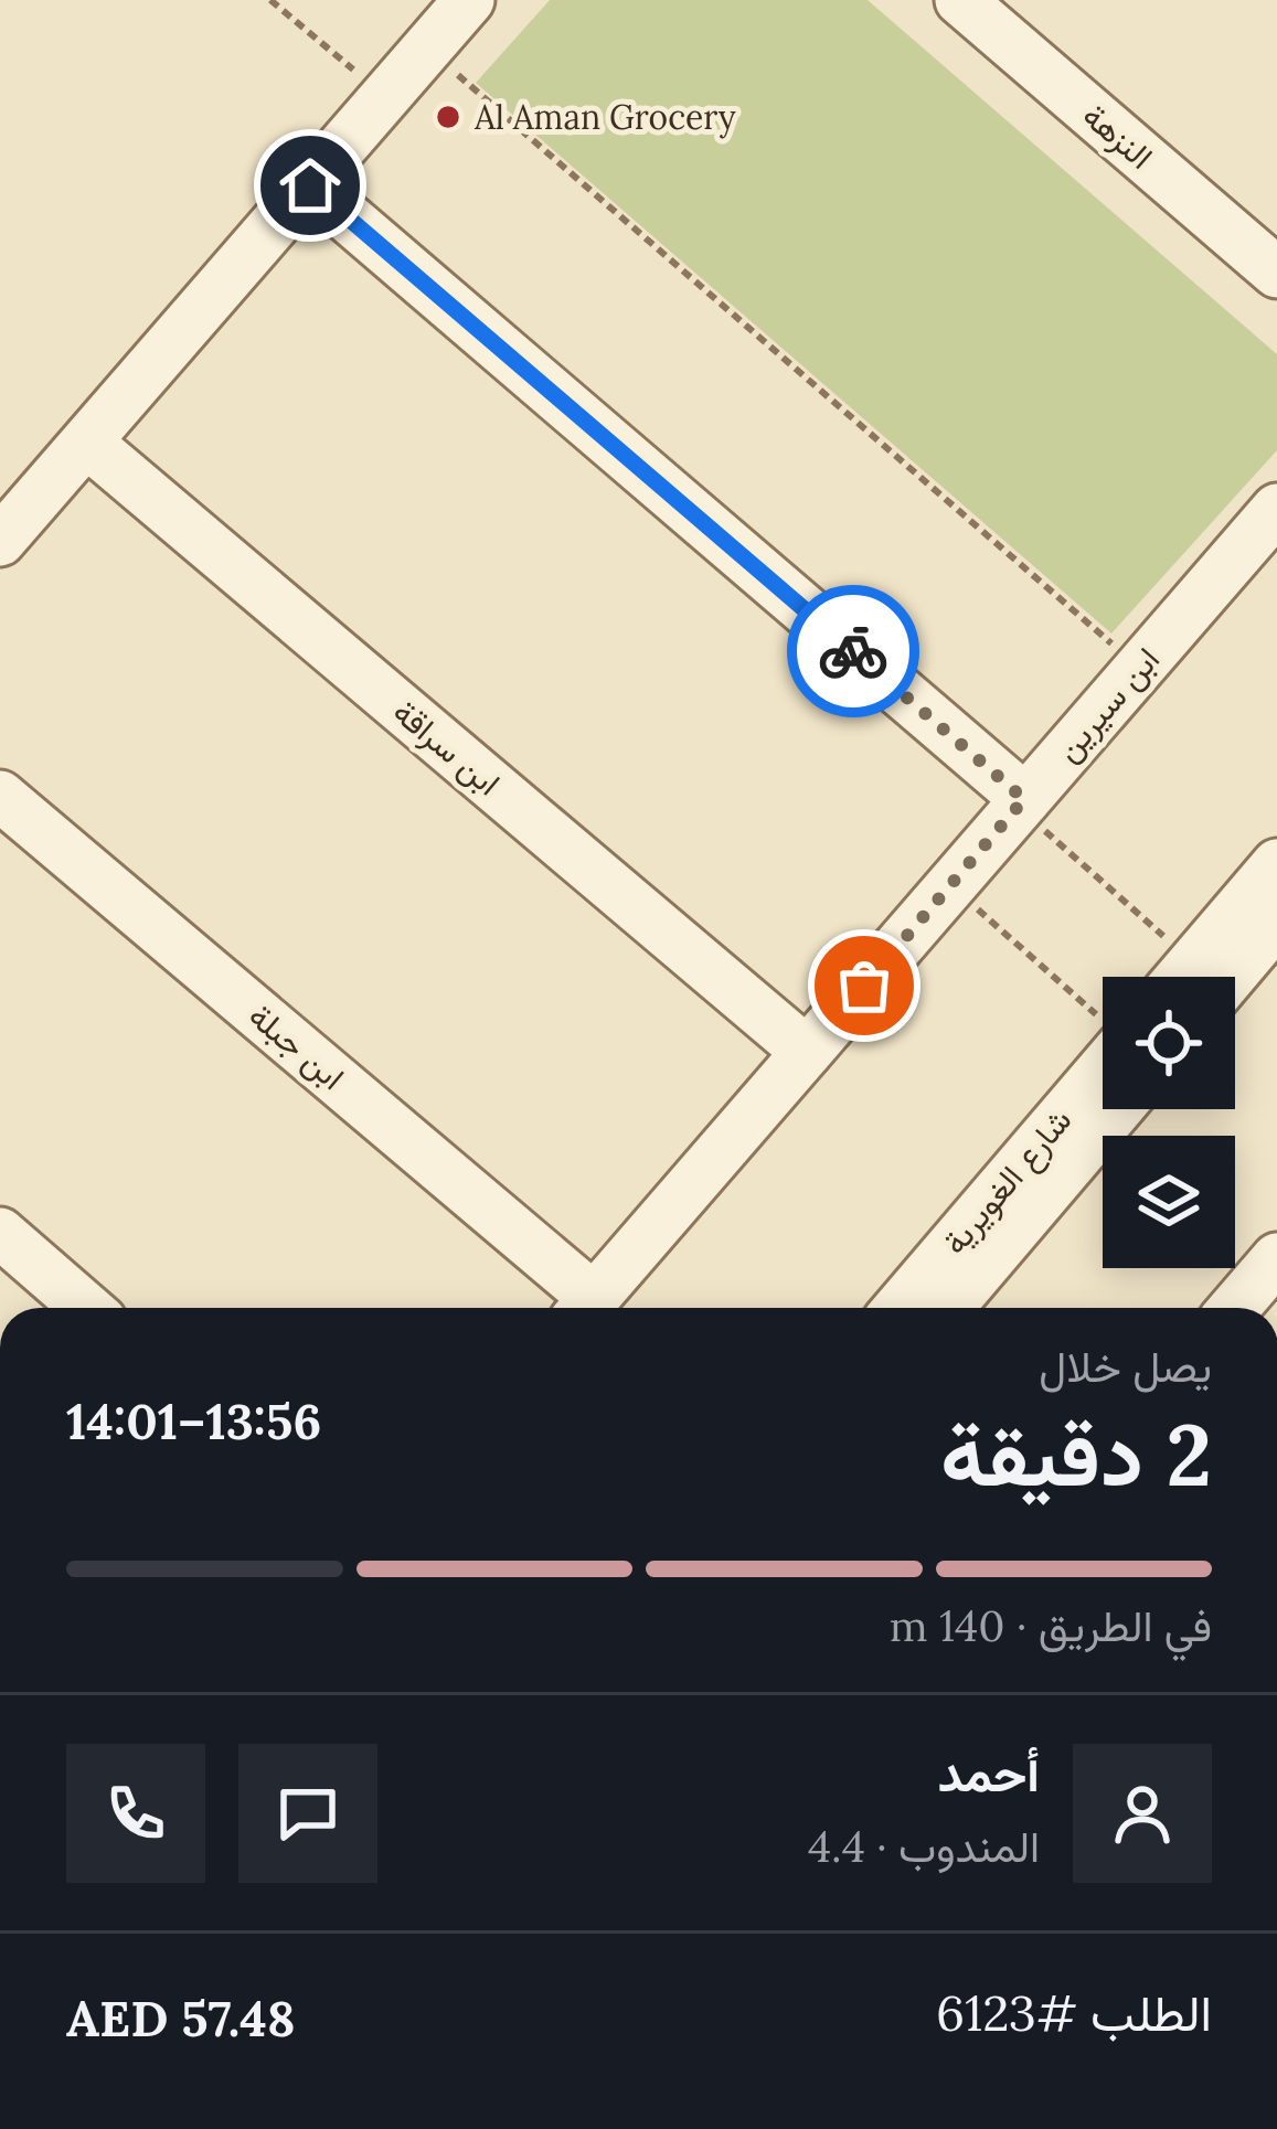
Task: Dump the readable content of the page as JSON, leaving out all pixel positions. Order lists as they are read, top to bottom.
{
  "streets": {
    "street": [
      "النزهة",
      "ابن سيرين",
      "ابن سراقة",
      "ابن جبلة",
      "شارع الغويرية"
    ]
  },
  "crossings": [
    ["ابن سيرين", "ابن سراقة"]
  ],
  "places": ["Al Aman Grocery"],
  "page": {
    "heading": ["2 دقيقة", "يصل خلال", "13:56–14:01"],
    "panel": [
      "أحمد",
      "المندوب · 4.4",
      "الطلب #6123",
      "AED 57.48"
    ],
    "bar": "في الطريق · 140 m"
  }
}
